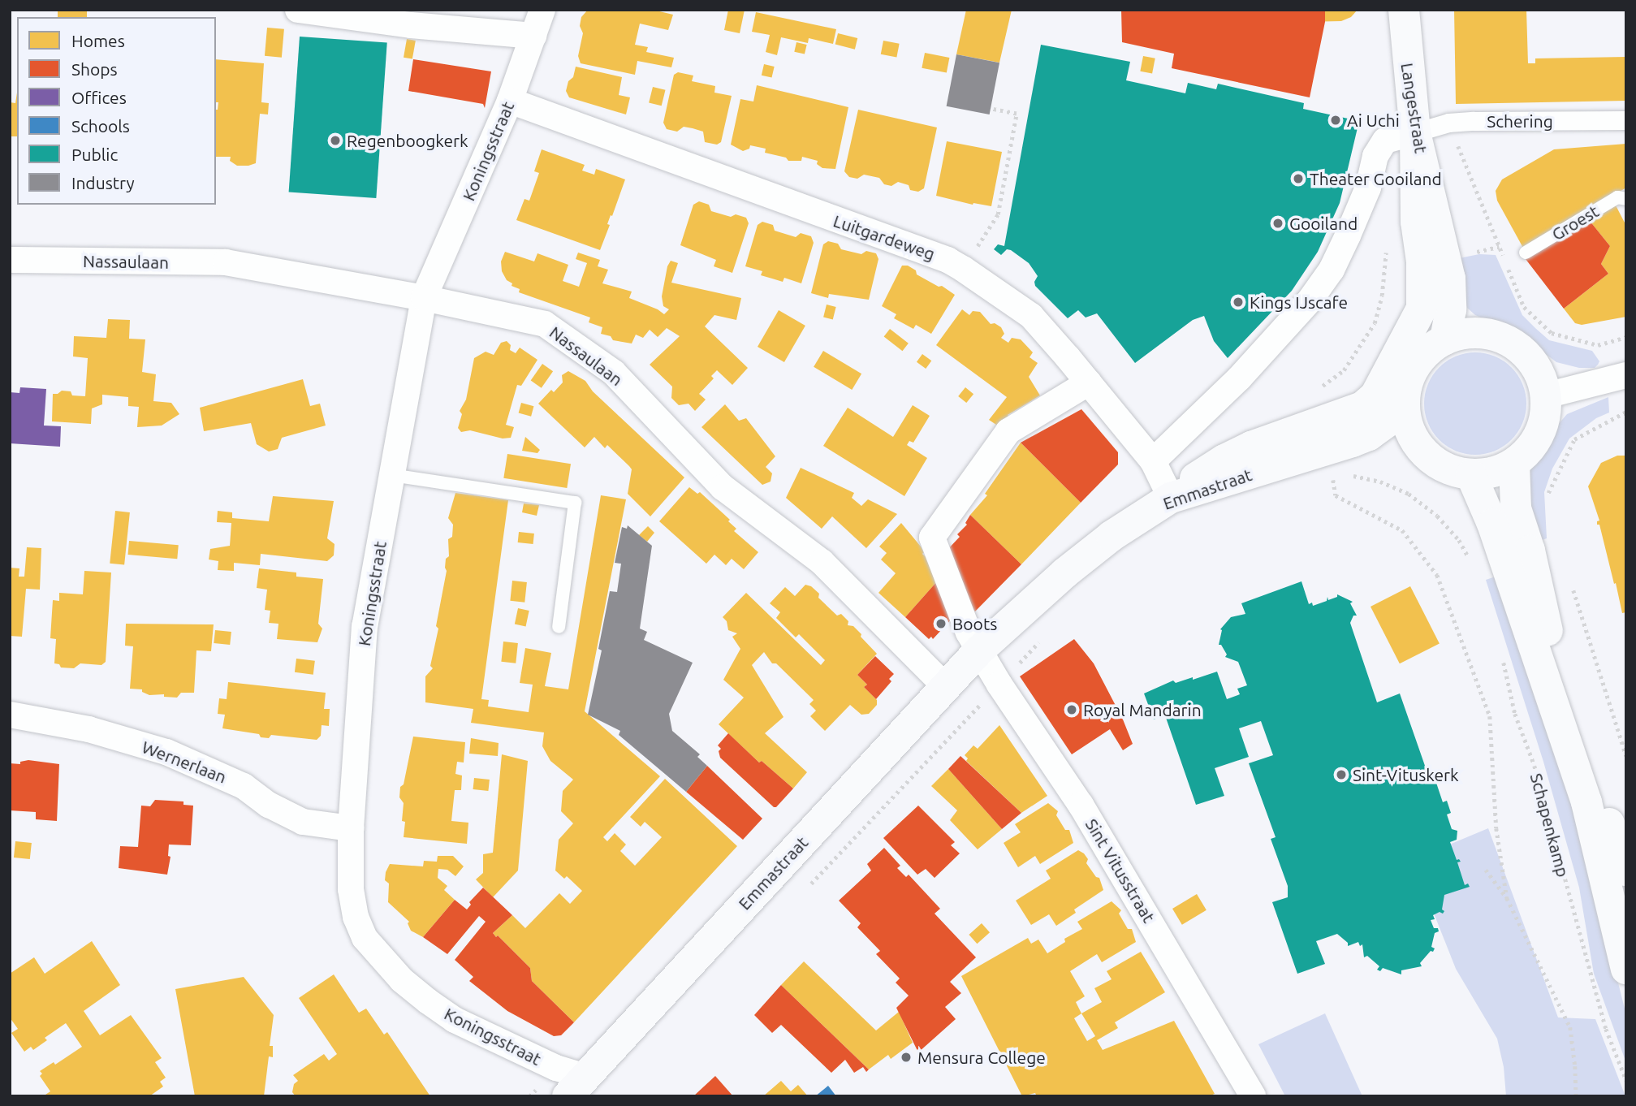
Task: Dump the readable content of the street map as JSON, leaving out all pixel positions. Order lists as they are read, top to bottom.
{
  "streets": {
    "main road": ["Langestraat", "Emmastraat"],
    "street": [
      "Schering",
      "Koningsstraat",
      "Luitgardeweg",
      "Nassaulaan",
      "Wernerlaan",
      "Sint Vitusstraat"
    ],
    "lane": ["Groest"],
    "path": ["Schapenkamp"]
  },
  "crossings": [
    ["Langestraat", "Schering"],
    ["Langestraat", "Emmastraat"],
    ["Koningsstraat", "Luitgardeweg"],
    ["Koningsstraat", "Nassaulaan"],
    ["Koningsstraat", "Emmastraat"],
    ["Koningsstraat", "Wernerlaan"],
    ["Luitgardeweg", "Emmastraat"],
    ["Nassaulaan", "Emmastraat"],
    ["Emmastraat", "Sint Vitusstraat"]
  ],
  "places": [
    "Ai Uchi",
    "Regenboogkerk",
    "Theater Gooiland",
    "Gooiland",
    "Kings IJscafe",
    "Boots",
    "Royal Mandarin",
    "Sint-Vituskerk",
    "Mensura College"
  ],
  "legend": [
    "Homes",
    "Shops",
    "Offices",
    "Schools",
    "Public",
    "Industry"
  ]
}
